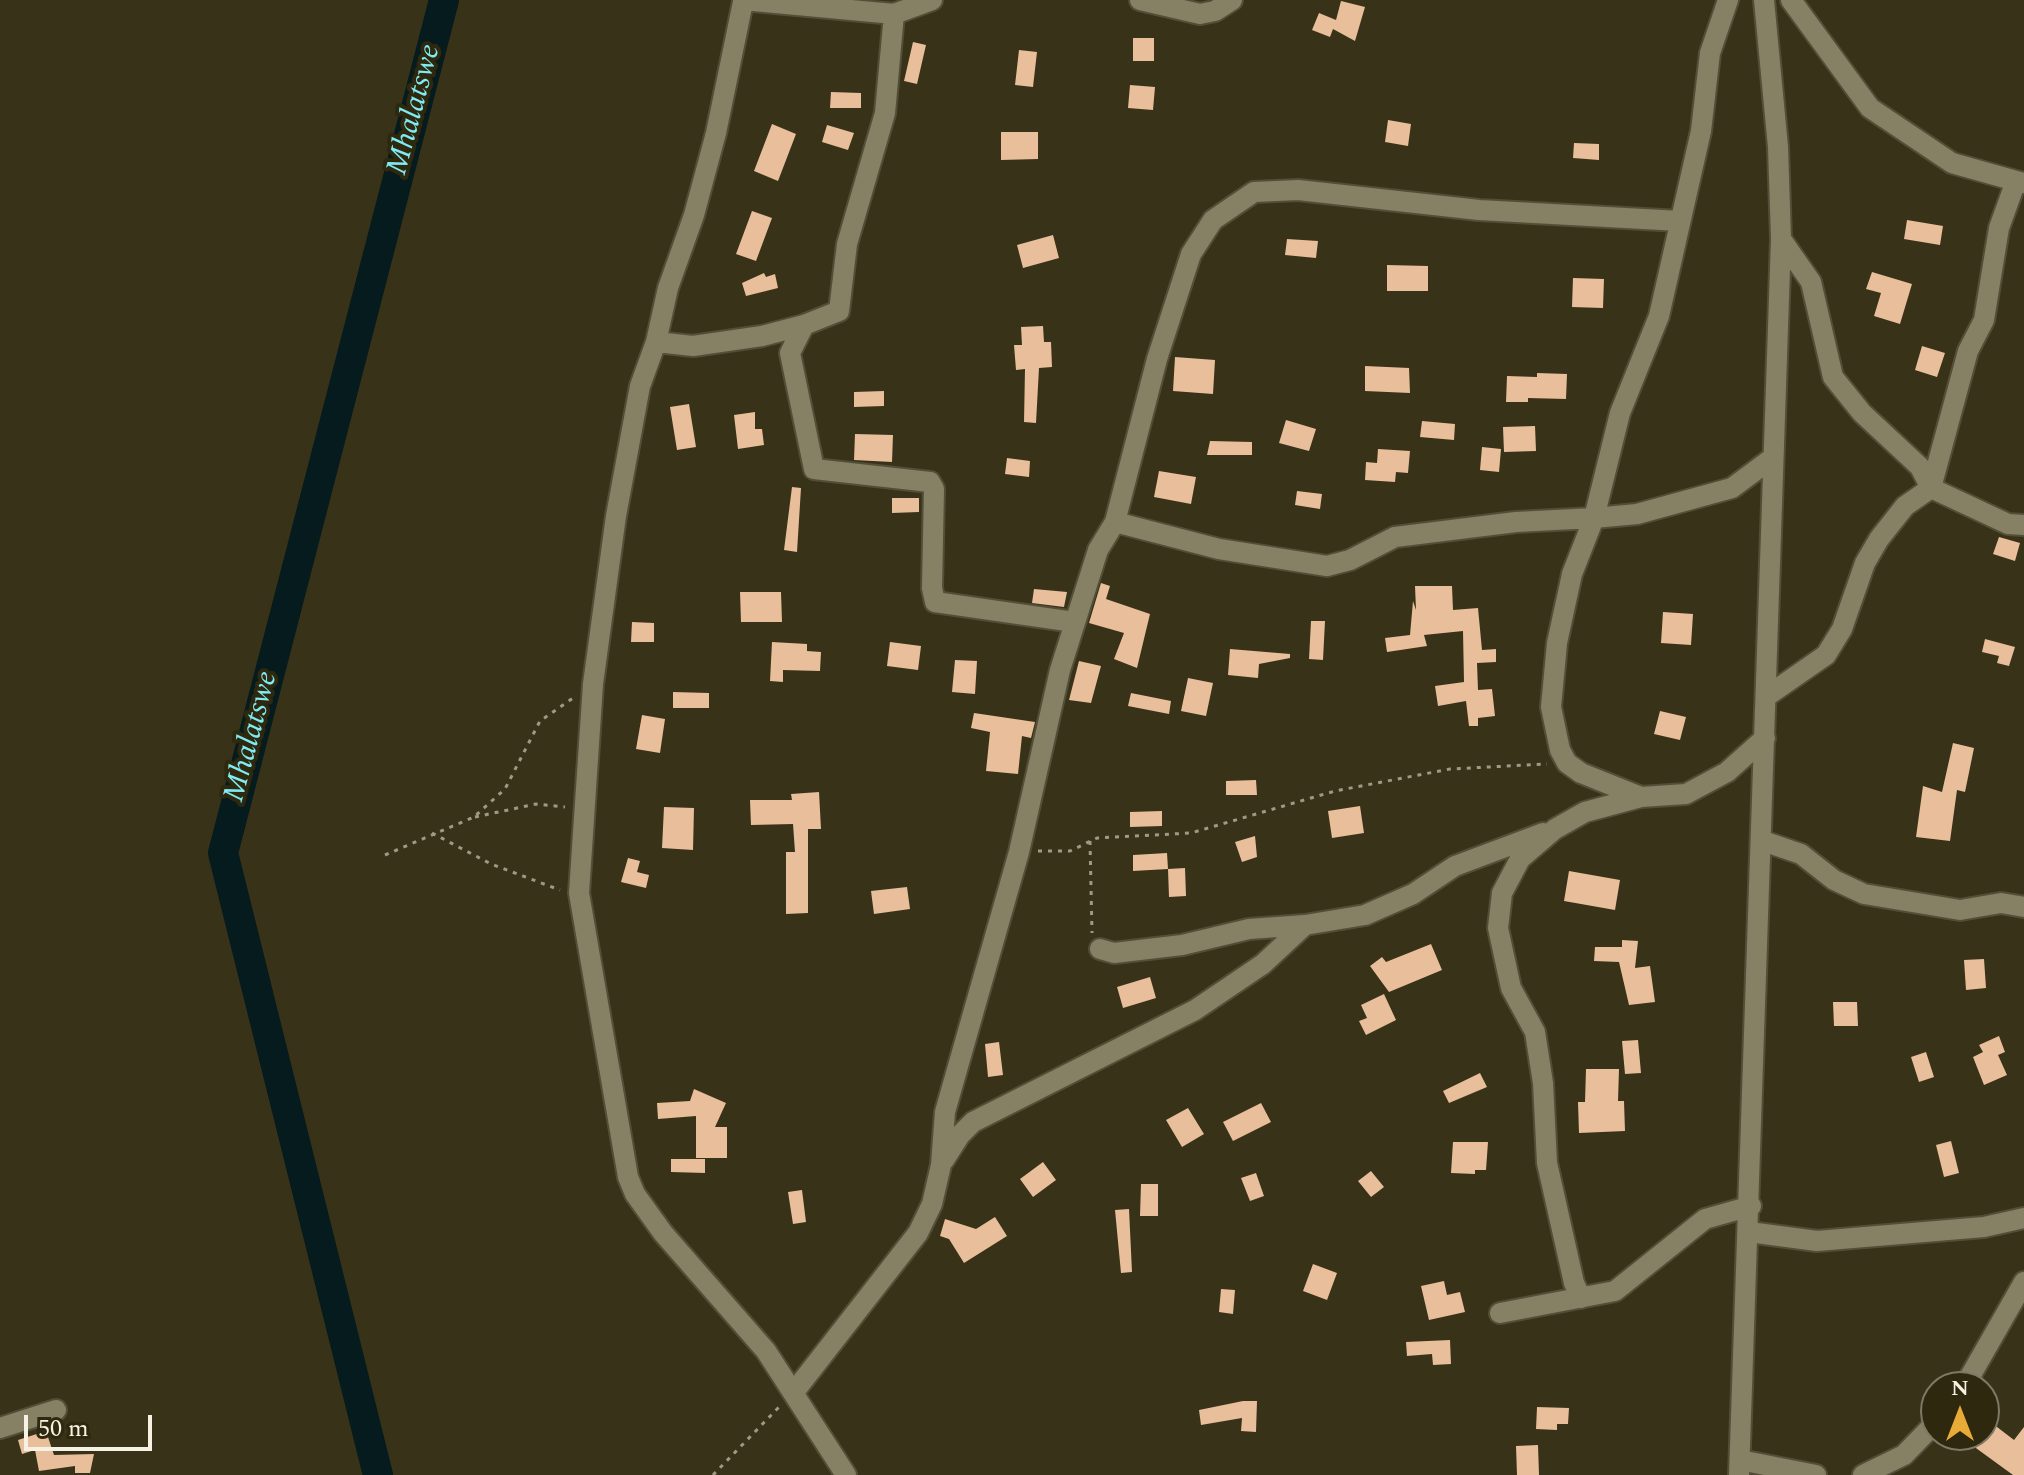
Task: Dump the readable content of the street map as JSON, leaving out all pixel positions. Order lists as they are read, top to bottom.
{
  "water": ["Mhalatswe"],
  "scale_bar": "50 m",
  "north": "top"
}
